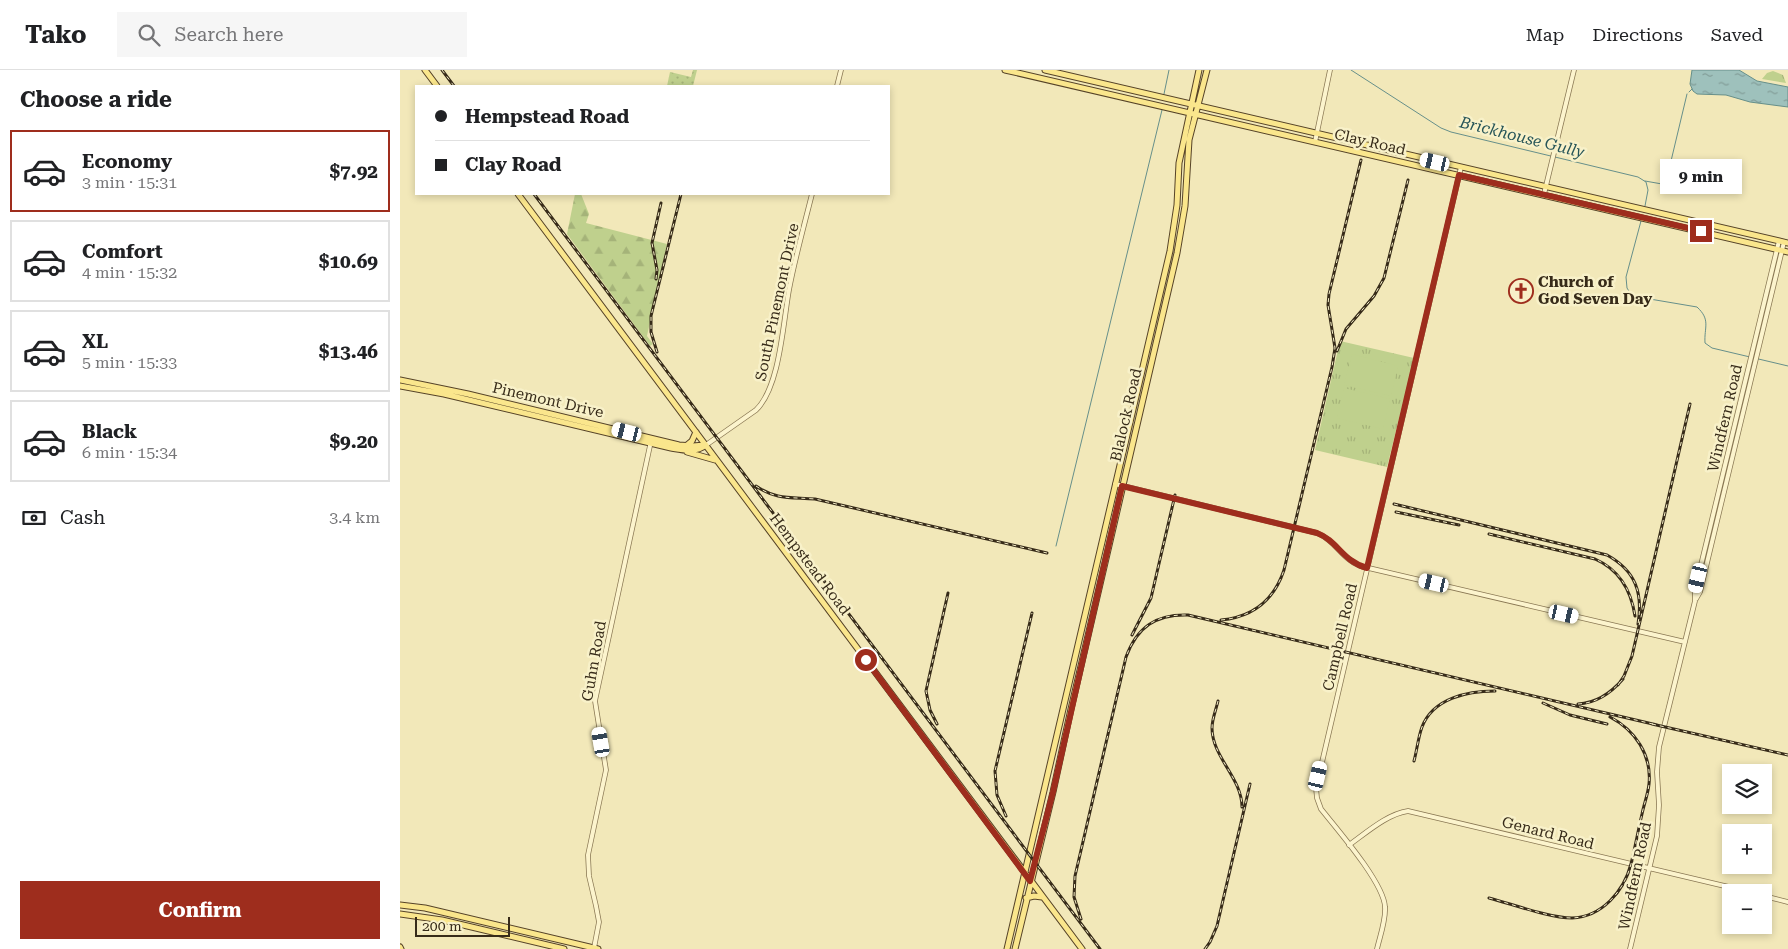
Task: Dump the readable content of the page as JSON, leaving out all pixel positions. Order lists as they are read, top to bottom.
{
  "streets": {
    "main road": [
      "Clay Road",
      "Pinemont Drive",
      "Blalock Road",
      "Hempstead Road"
    ],
    "street": [
      "South Pinemont Drive",
      "Windfern Road",
      "Campbell Road",
      "Guhn Road",
      "Genard Road"
    ]
  },
  "crossings": [
    ["Clay Road", "Blalock Road"],
    ["Clay Road", "Windfern Road"],
    ["Clay Road", "Campbell Road"],
    ["South Pinemont Drive", "Pinemont Drive"],
    ["South Pinemont Drive", "Hempstead Road"],
    ["Pinemont Drive", "Hempstead Road"],
    ["Pinemont Drive", "Guhn Road"],
    ["Blalock Road", "Hempstead Road"],
    ["Windfern Road", "Genard Road"],
    ["Campbell Road", "Genard Road"]
  ],
  "water": ["Brickhouse Gully"],
  "places": {
    "church": ["Church of God Seven Day"]
  },
  "scale_bar": "200 m",
  "page": {
    "header": "Tako",
    "search": "Search here",
    "nav": ["Map", "Directions", "Saved"],
    "heading": "Choose a ride",
    "banner": ["Hempstead Road", "Clay Road"],
    "list": [
      {
        "name": "Economy",
        "note": "3 min · 15:31",
        "value": "$7.92"
      },
      {
        "name": "Comfort",
        "note": "4 min · 15:32",
        "value": "$10.69"
      },
      {
        "name": "XL",
        "note": "5 min · 15:33",
        "value": "$13.46"
      },
      {
        "name": "Black",
        "note": "6 min · 15:34",
        "value": "$9.20"
      }
    ],
    "bubble": "9 min",
    "pay": ["Cash", "3.4 km"],
    "map_buttons": ["+", "−"],
    "buttons": "Confirm",
    "scale": "200 m"
  }
}
